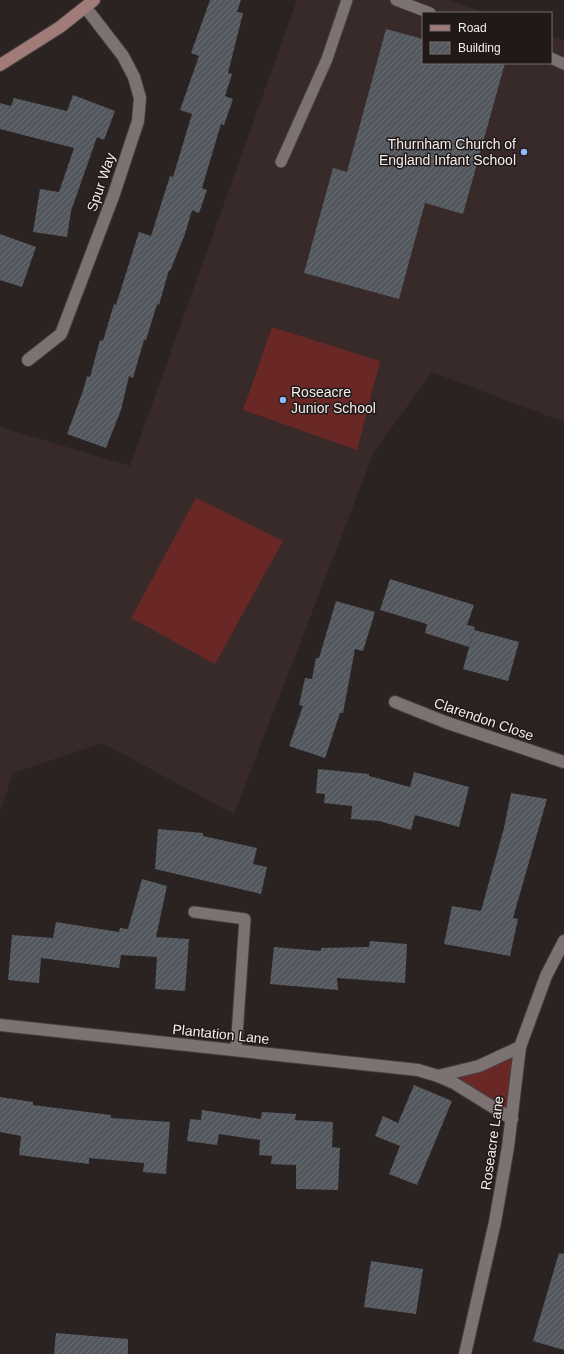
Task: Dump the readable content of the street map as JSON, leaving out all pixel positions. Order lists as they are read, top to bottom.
{
  "streets": {
    "street": [
      "Spur Way",
      "Clarendon Close",
      "Plantation Lane",
      "Roseacre Lane"
    ]
  },
  "crossings": [
    ["Plantation Lane", "Roseacre Lane"]
  ],
  "places": ["Thurnham Church of England Infant School", "Roseacre Junior School"],
  "legend": ["Road", "Building"]
}
